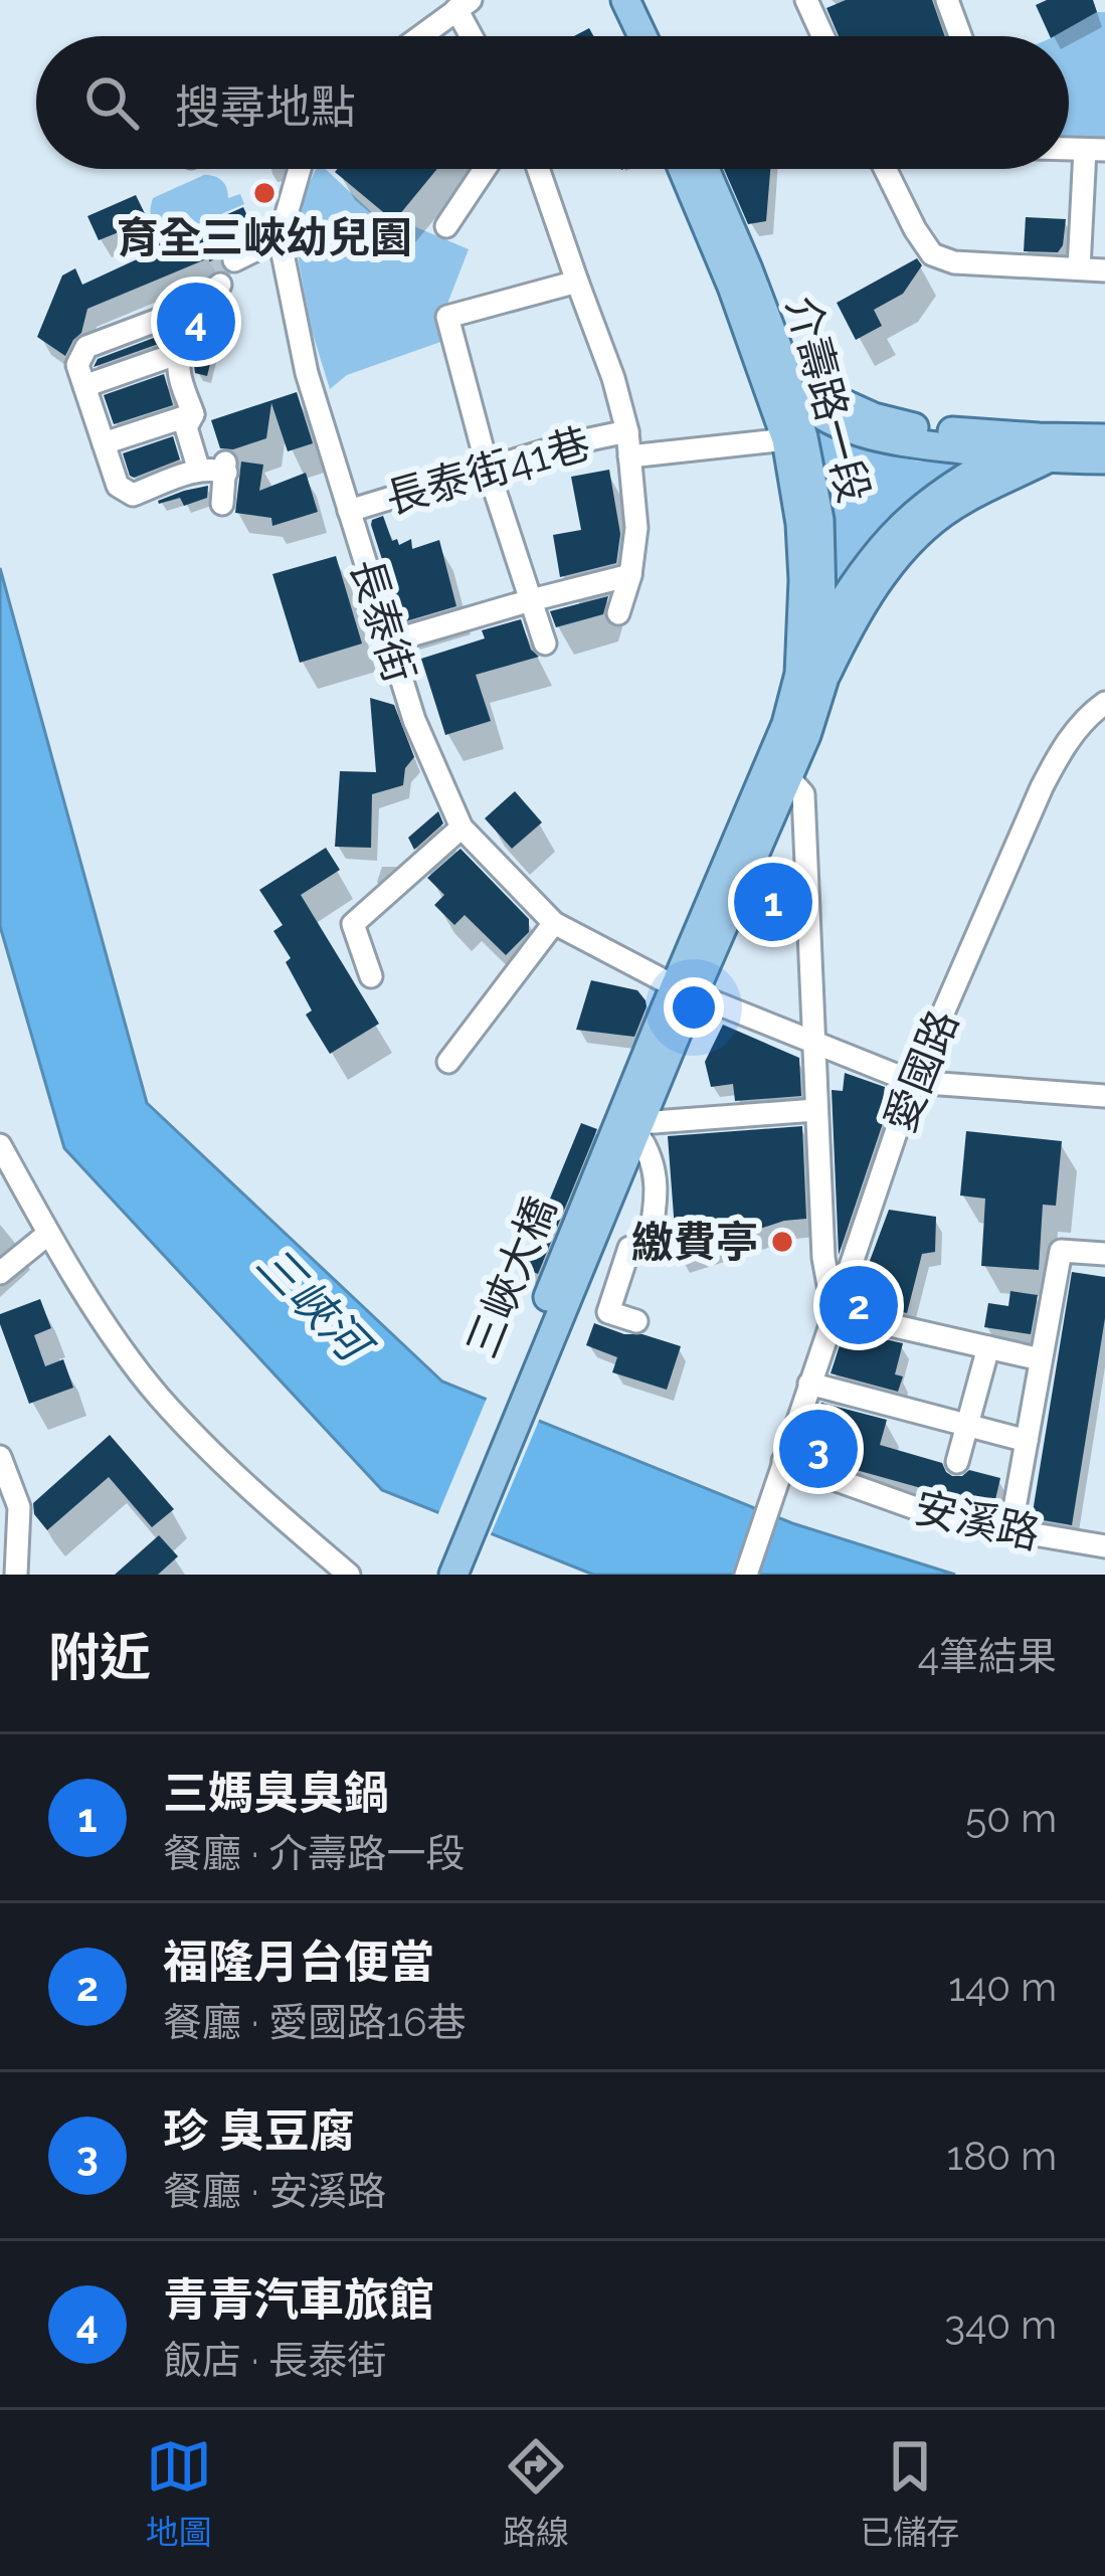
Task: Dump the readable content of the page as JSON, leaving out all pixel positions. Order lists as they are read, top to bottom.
{
  "streets": {
    "main road": ["介壽路一段", "三峽大橋"],
    "street": [
      "長泰街41巷",
      "長泰街",
      "愛國路",
      "安溪路"
    ]
  },
  "crossings": [
    ["介壽路一段", "長泰街"],
    ["介壽路一段", "三峽大橋"],
    ["長泰街41巷", "長泰街"],
    ["長泰街", "愛國路"],
    ["長泰街", "三峽大橋"],
    ["愛國路", "安溪路"]
  ],
  "water": ["三峽河"],
  "places": ["育全三峽幼兒園", "繳費亭"],
  "page": {
    "search": "搜尋地點",
    "pins": [
      "4",
      "1",
      "2",
      "3"
    ],
    "heading": ["附近", "4筆結果"],
    "list": [
      {
        "mark": "1",
        "name": "三媽臭臭鍋",
        "note": "餐廳 · 介壽路一段",
        "value": "50 m"
      },
      {
        "mark": "2",
        "name": "福隆月台便當",
        "note": "餐廳 · 愛國路16巷",
        "value": "140 m"
      },
      {
        "mark": "3",
        "name": "珍 臭豆腐",
        "note": "餐廳 · 安溪路",
        "value": "180 m"
      },
      {
        "mark": "4",
        "name": "青青汽車旅館",
        "note": "飯店 · 長泰街",
        "value": "340 m"
      }
    ],
    "nav": ["地圖", "路線", "已儲存"]
  }
}
